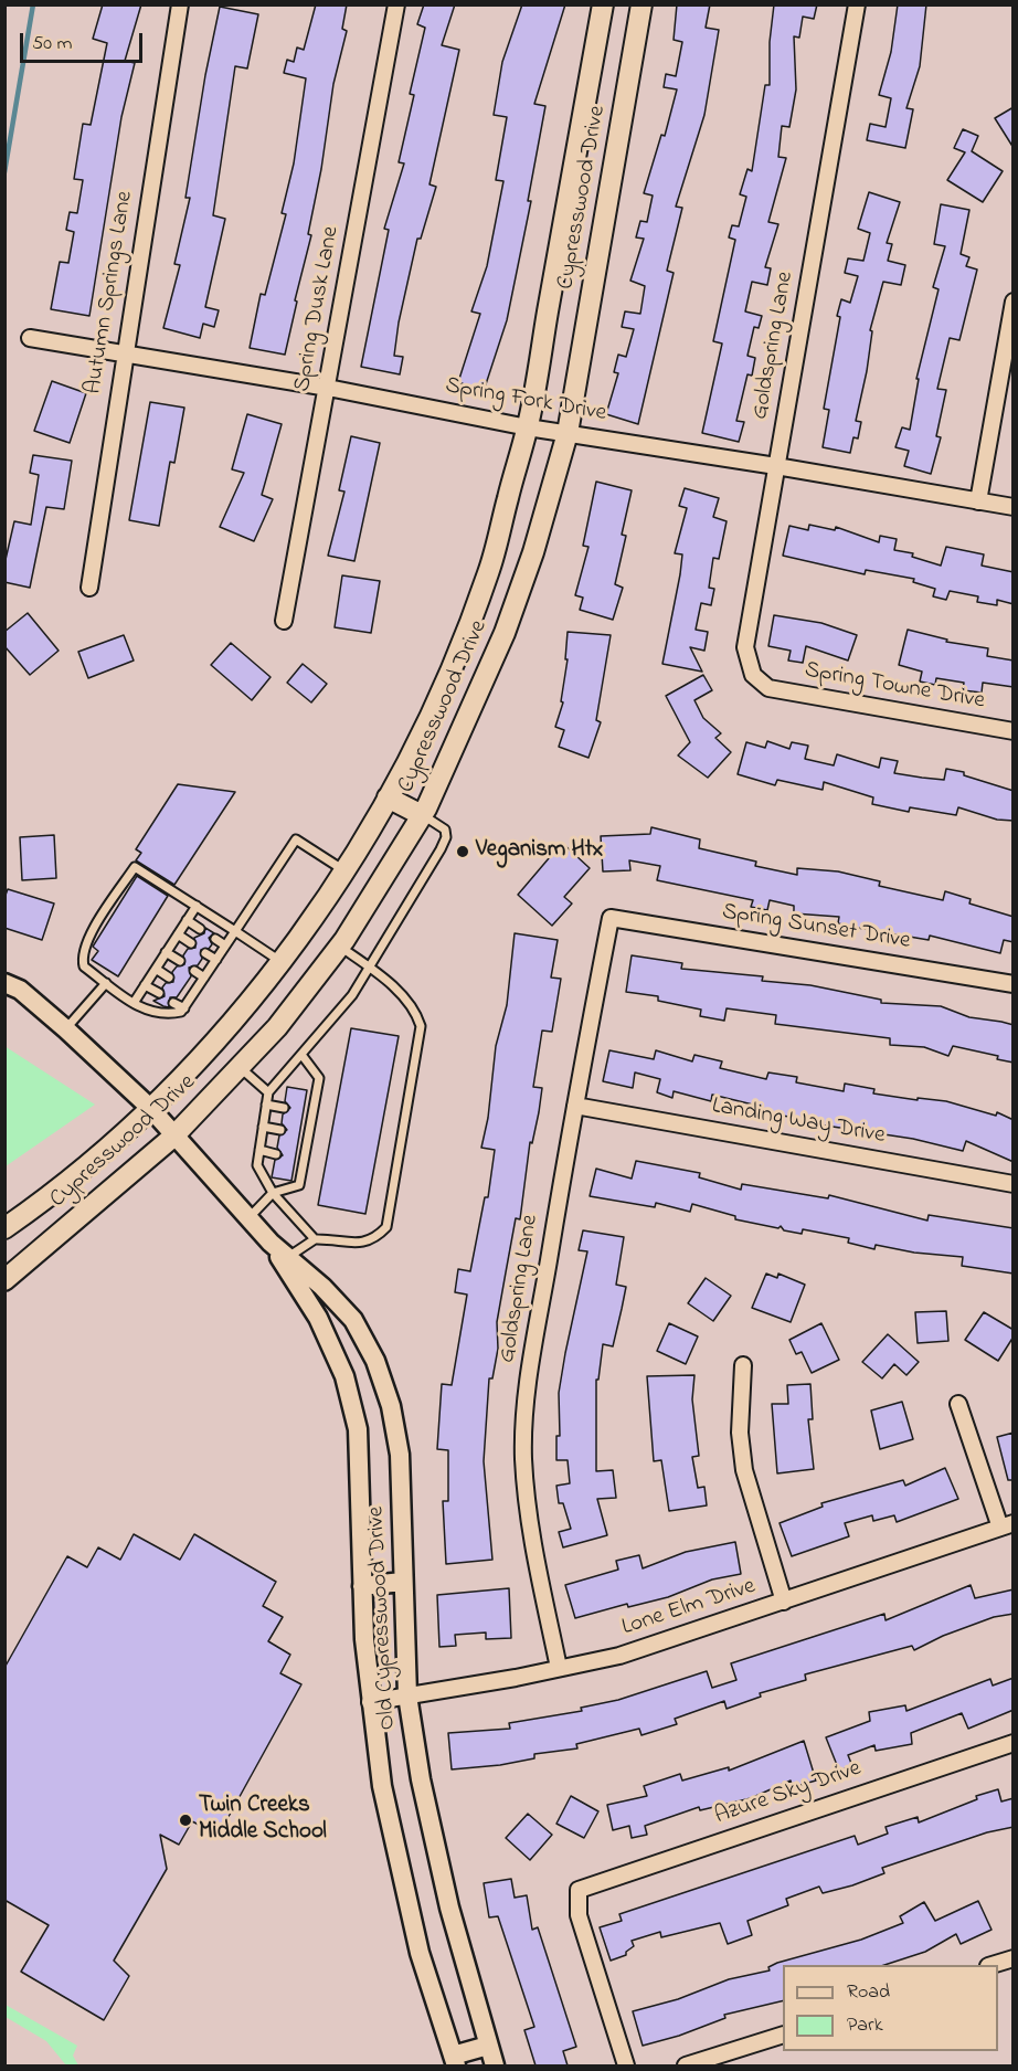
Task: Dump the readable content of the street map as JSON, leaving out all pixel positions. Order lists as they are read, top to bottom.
{
  "streets": {
    "main road": ["Cypresswood Drive"],
    "street": [
      "Autumn Springs Lane",
      "Spring Dusk Lane",
      "Goldspring Lane",
      "Spring Fork Drive",
      "Spring Towne Drive",
      "Spring Sunset Drive",
      "Landing Way Drive",
      "Lone Elm Drive",
      "Old Cypresswood Drive",
      "Azure Sky Drive"
    ]
  },
  "crossings": [
    ["Cypresswood Drive", "Spring Fork Drive"],
    ["Cypresswood Drive", "Old Cypresswood Drive"],
    ["Autumn Springs Lane", "Spring Fork Drive"],
    ["Spring Dusk Lane", "Spring Fork Drive"],
    ["Goldspring Lane", "Spring Fork Drive"],
    ["Goldspring Lane", "Spring Towne Drive"],
    ["Goldspring Lane", "Spring Sunset Drive"],
    ["Goldspring Lane", "Landing Way Drive"],
    ["Goldspring Lane", "Lone Elm Drive"],
    ["Lone Elm Drive", "Old Cypresswood Drive"]
  ],
  "places": ["Veganism Htx", "Twin Creeks Middle School"],
  "legend": ["Road", "Park"],
  "scale_bar": "50 m"
}
